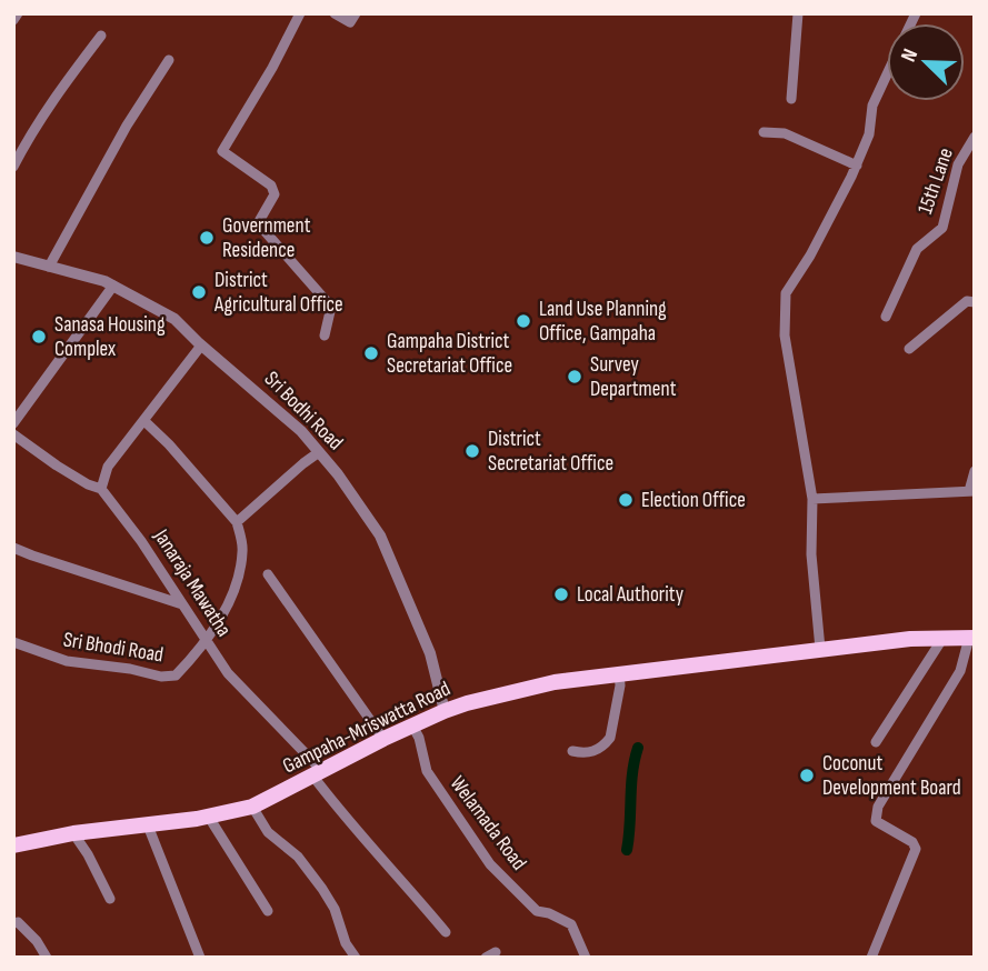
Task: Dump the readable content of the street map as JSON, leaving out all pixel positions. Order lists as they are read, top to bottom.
{
  "streets": {
    "main road": ["Gampaha-Mriswatta Road"],
    "street": [
      "15th Lane",
      "Sri Bodhi Road",
      "Janaraja Mawatha",
      "Sri Bhodi Road",
      "Welamada Road"
    ]
  },
  "crossings": [
    ["Sri Bodhi Road", "Gampaha-Mriswatta Road"],
    ["Janaraja Mawatha", "Sri Bhodi Road"],
    ["Janaraja Mawatha", "Gampaha-Mriswatta Road"],
    ["Gampaha-Mriswatta Road", "Welamada Road"]
  ],
  "places": [
    "Government Residence",
    "District Agricultural Office",
    "Land Use Planning Office, Gampaha",
    "Sanasa Housing Complex",
    "Gampaha District Secretariat Office",
    "Survey Department",
    "District Secretariat Office",
    "Election Office",
    "Local Authority",
    "Coconut Development Board"
  ],
  "north": "top left"
}
